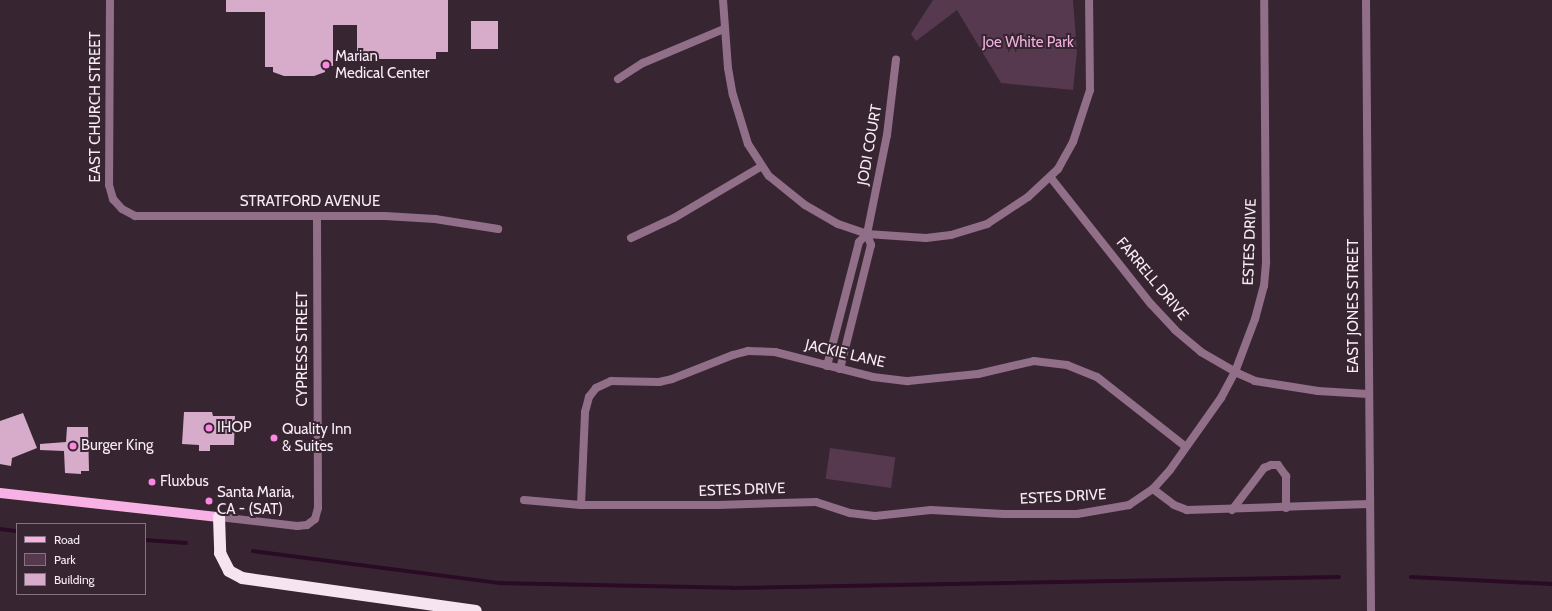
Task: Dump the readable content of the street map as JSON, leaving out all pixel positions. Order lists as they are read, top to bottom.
{
  "streets": {
    "street": [
      "EAST CHURCH STREET",
      "JODI COURT",
      "STRATFORD AVENUE",
      "ESTES DRIVE",
      "FARRELL DRIVE",
      "EAST JONES STREET",
      "CYPRESS STREET",
      "JACKIE LANE"
    ]
  },
  "crossings": [
    ["EAST CHURCH STREET", "STRATFORD AVENUE"],
    ["JODI COURT", "JACKIE LANE"],
    ["STRATFORD AVENUE", "CYPRESS STREET"],
    ["ESTES DRIVE", "FARRELL DRIVE"],
    ["ESTES DRIVE", "JACKIE LANE"],
    ["FARRELL DRIVE", "EAST JONES STREET"]
  ],
  "parks": ["Joe White Park"],
  "places": [
    "Marian Medical Center",
    "IHOP",
    "Quality Inn & Suites",
    "Burger King",
    "Fluxbus",
    "Santa Maria, CA - (SAT)"
  ],
  "legend": ["Road", "Park", "Building"]
}
